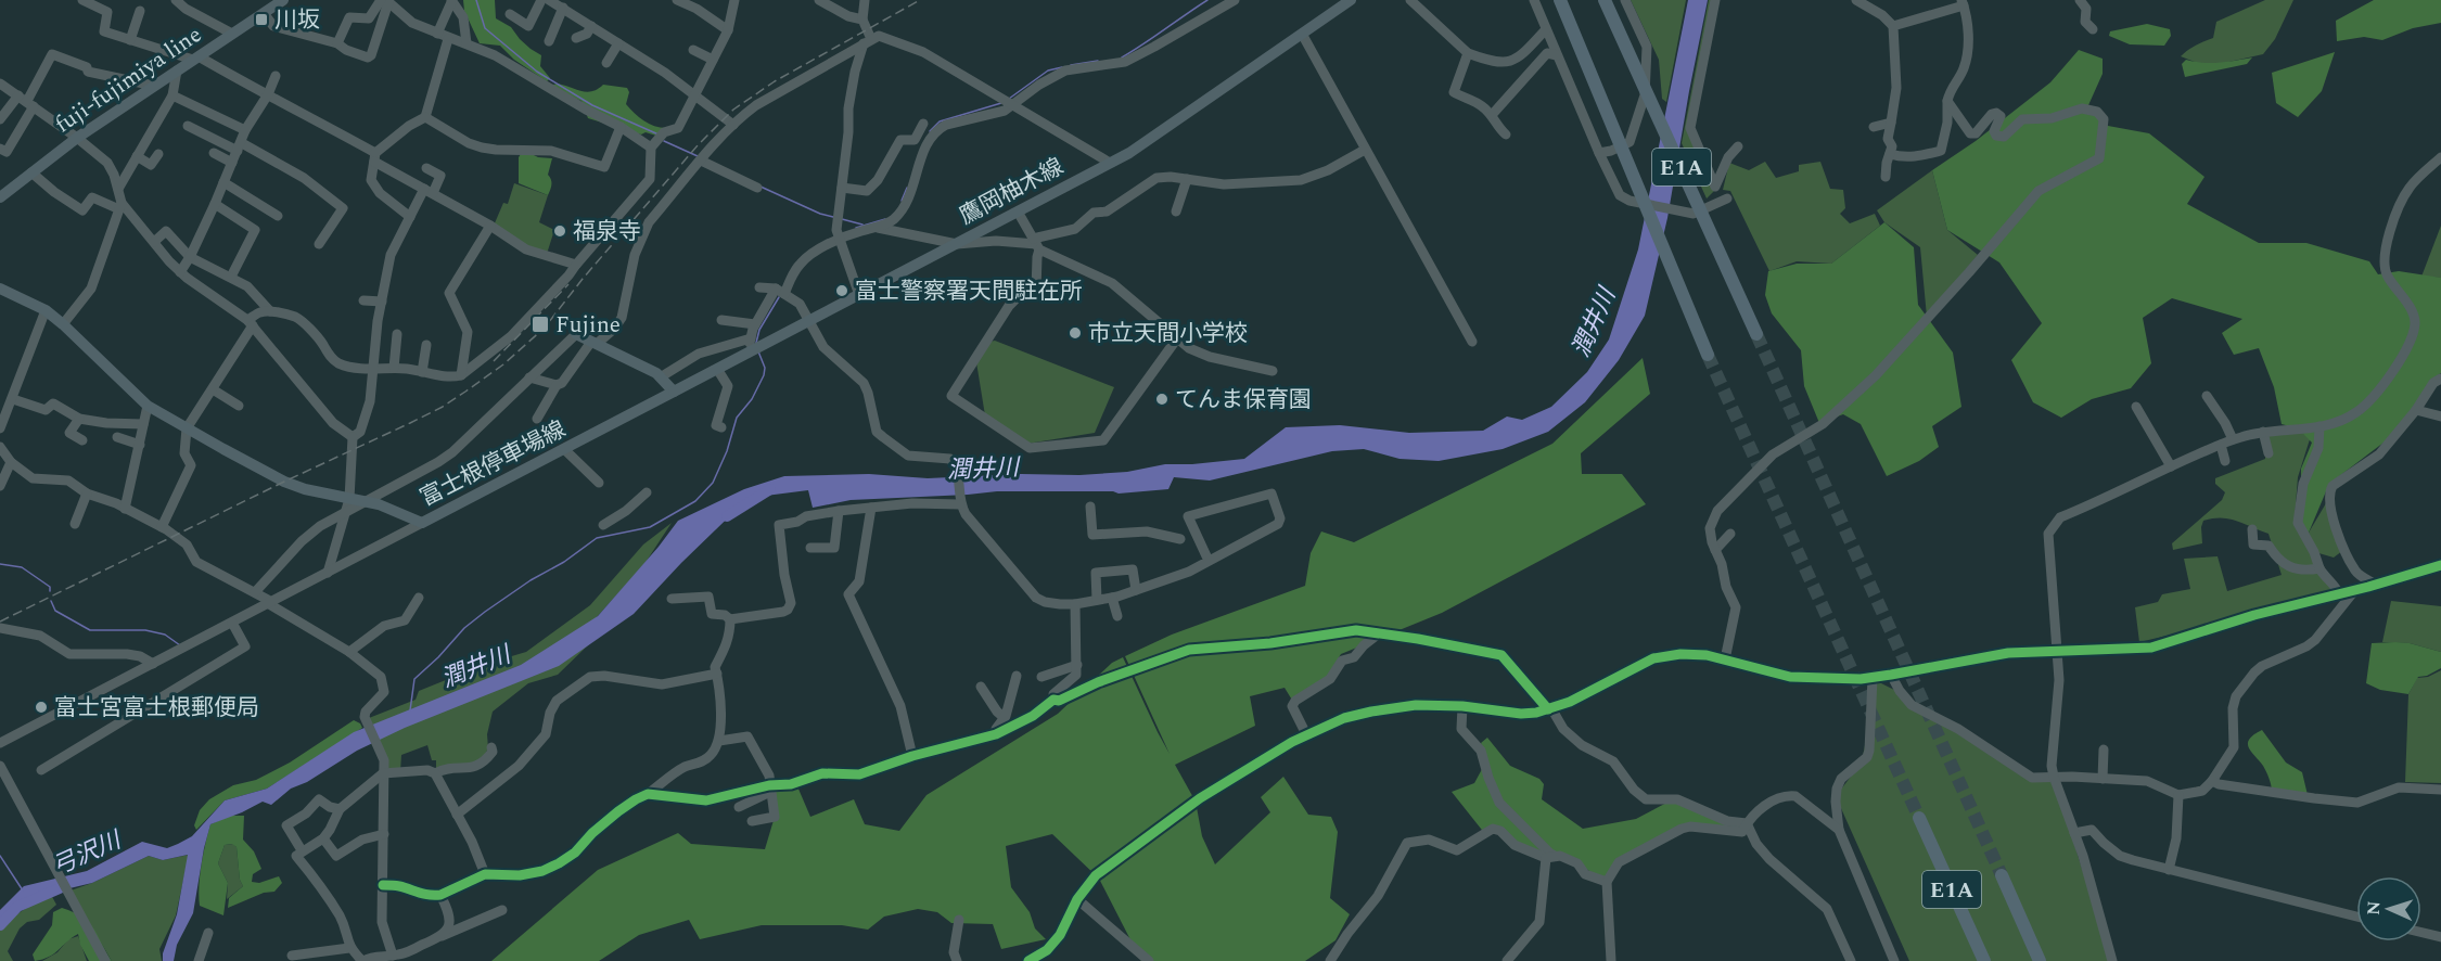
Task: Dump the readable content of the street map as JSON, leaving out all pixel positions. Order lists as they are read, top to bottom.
{
  "streets": {
    "highway": ["E1A"],
    "main road": ["fuji-fujimiya line", "鷹岡柚木線", "富士根停車場線"]
  },
  "crossings": [
    ["鷹岡柚木線", "富士根停車場線"]
  ],
  "water": ["潤井川", "弓沢川"],
  "places": {
    "transit": ["川坂", "Fujine"],
    "other": [
      "福泉寺",
      "富士警察署天間駐在所",
      "市立天間小学校",
      "てんま保育園",
      "富士宮富士根郵便局"
    ]
  },
  "north": "left"
}
